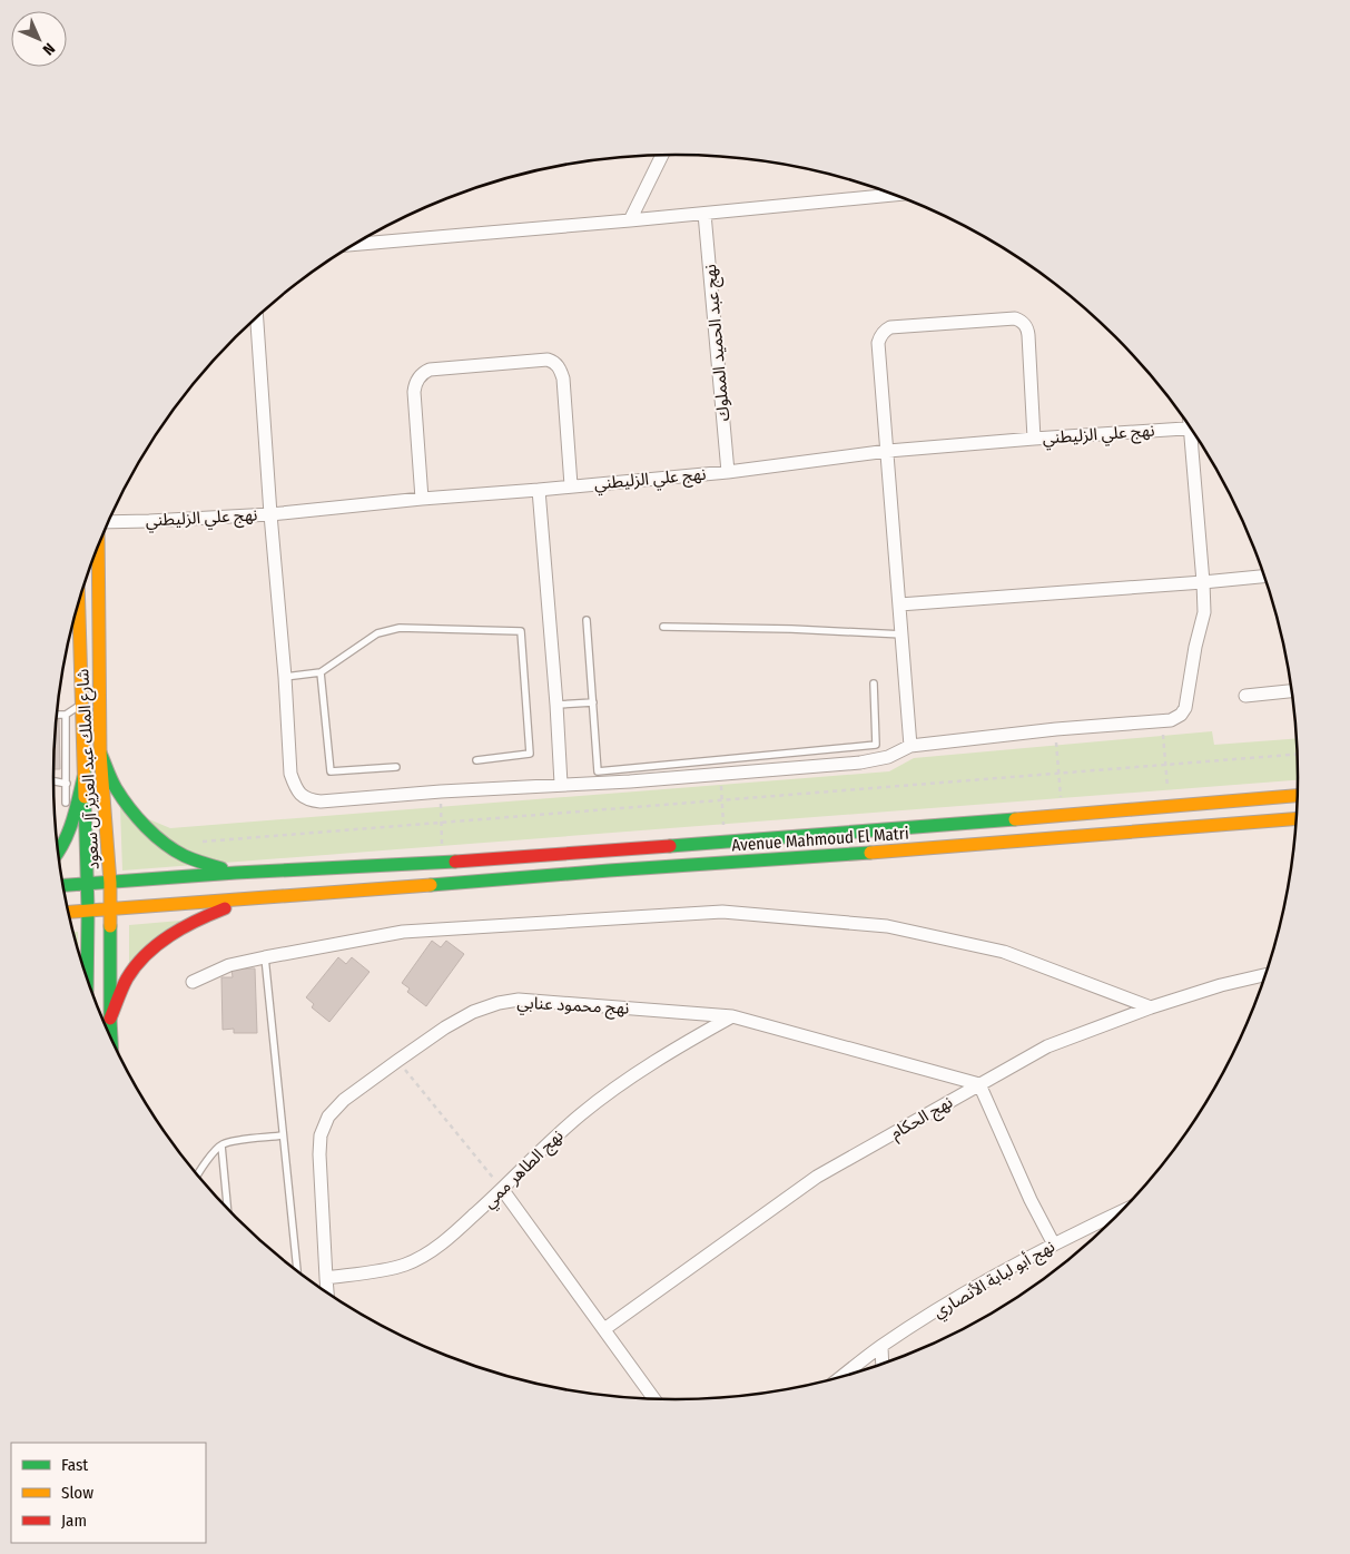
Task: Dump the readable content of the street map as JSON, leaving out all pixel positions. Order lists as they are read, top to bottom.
{
  "streets": {
    "main road": ["شارع الملك عبد العزيز آل سعود", "Avenue Mahmoud El Matri"],
    "street": [
      "نهج عبد الحميد المملوك",
      "نهج علي الزليطني",
      "نهج محمود عنابي",
      "نهج الحكام",
      "نهج الطاهر ممي",
      "نهج أبو لبابة الأنصاري"
    ]
  },
  "crossings": [
    ["نهج عبد الحميد المملوك", "نهج علي الزليطني"],
    ["شارع الملك عبد العزيز آل سعود", "Avenue Mahmoud El Matri"],
    ["نهج محمود عنابي", "نهج الحكام"],
    ["نهج محمود عنابي", "نهج الطاهر ممي"]
  ],
  "legend": ["Fast", "Slow", "Jam"],
  "north": "bottom right"
}
